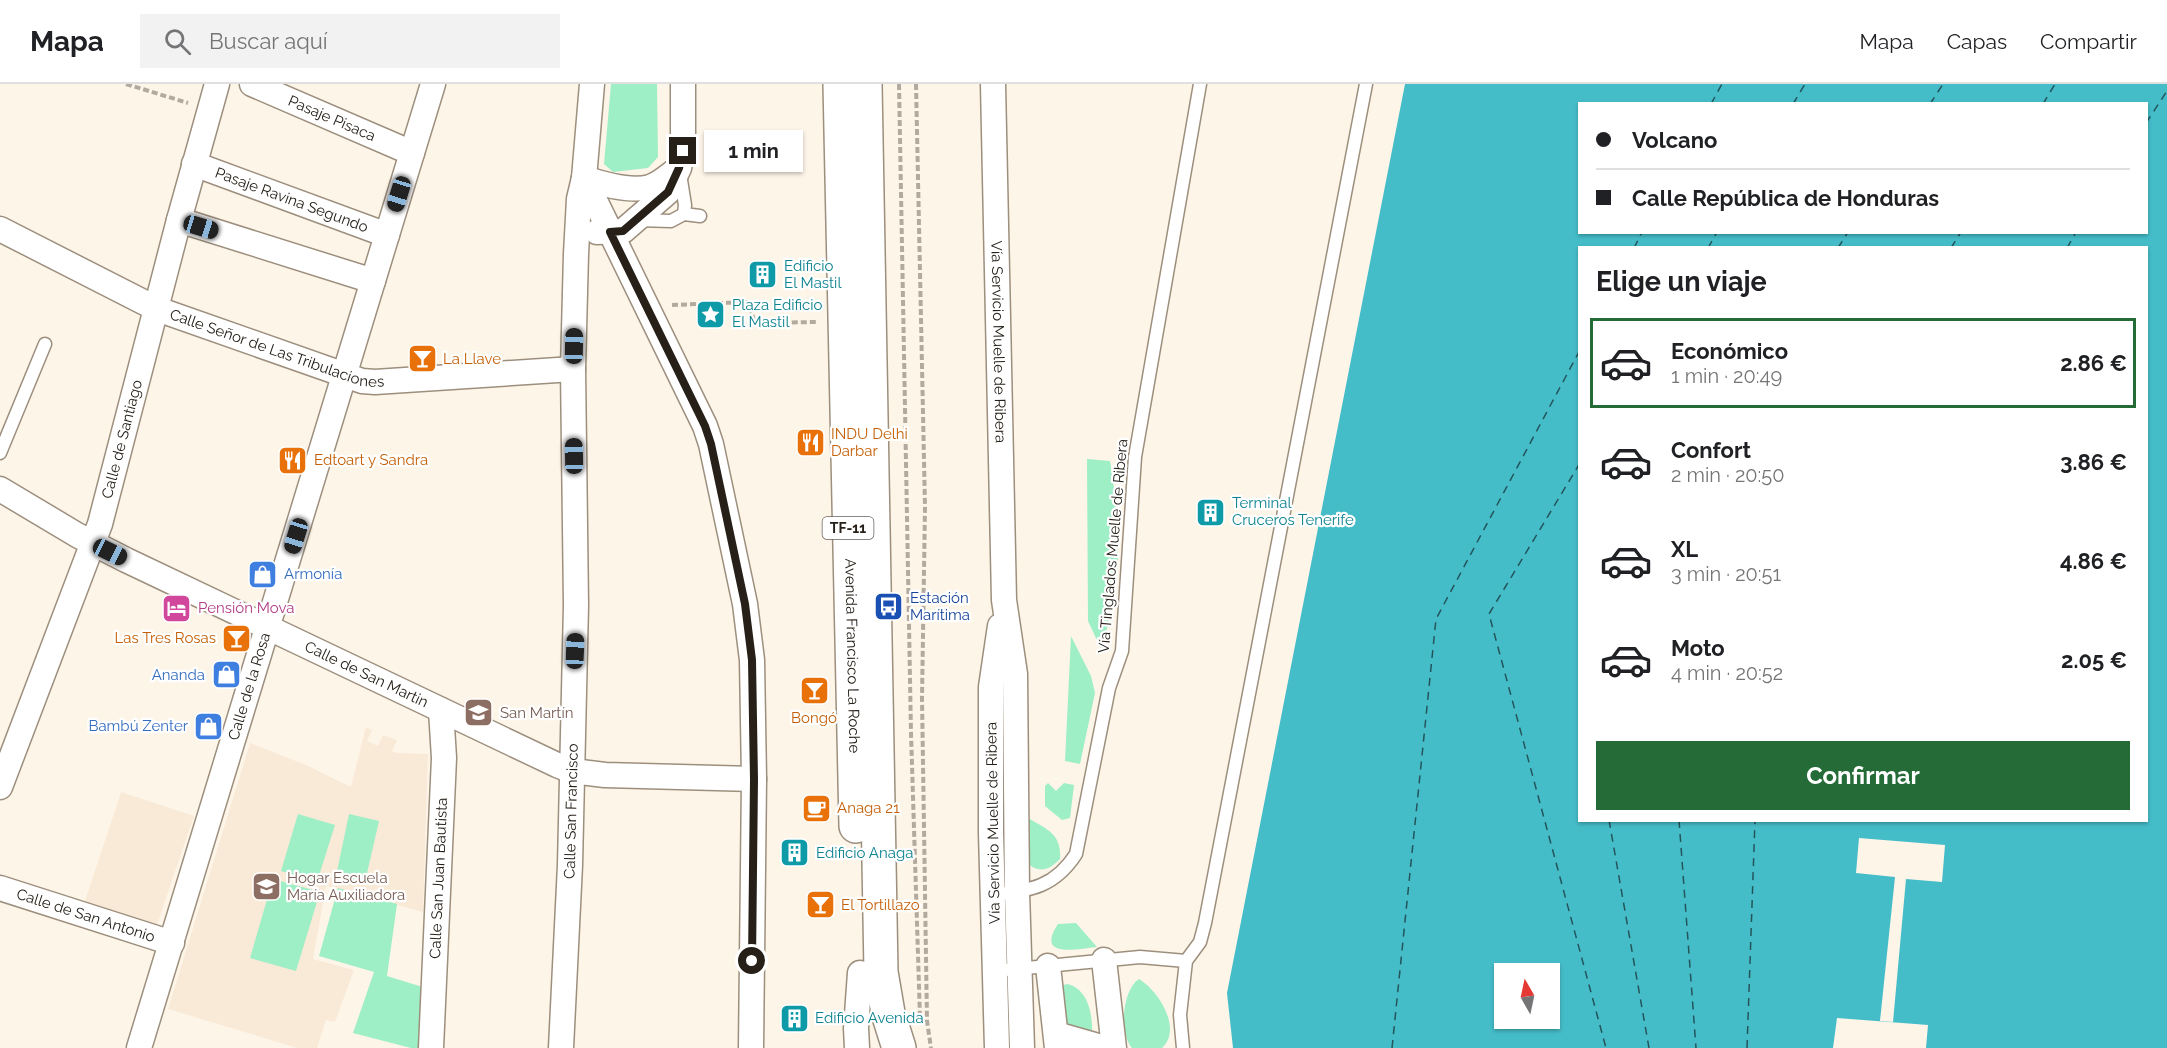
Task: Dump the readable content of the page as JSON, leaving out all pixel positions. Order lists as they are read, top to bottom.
{
  "streets": {
    "main road": ["TF-11", "Avenida Francisco La Roche"],
    "street": [
      "Pasaje Pisaca",
      "Pasaje Ravina Segundo",
      "Vía Servicio Muelle de Ribera",
      "Calle Señor de Las Tribulaciones",
      "Calle de Santiago",
      "Calle de San Martin",
      "Calle de la Rosa",
      "Calle San Francisco",
      "Calle San Juan Bautista",
      "Calle de San Antonio"
    ],
    "lane": ["Vía Tinglados Muelle de Ribera"]
  },
  "crossings": [
    ["Pasaje Pisaca", "Calle de la Rosa"],
    ["Pasaje Ravina Segundo", "Calle de Santiago"],
    ["Pasaje Ravina Segundo", "Calle de la Rosa"],
    ["Vía Servicio Muelle de Ribera", "Vía Tinglados Muelle de Ribera"],
    ["Calle Señor de Las Tribulaciones", "Calle de Santiago"],
    ["Calle Señor de Las Tribulaciones", "Calle de la Rosa"],
    ["Calle Señor de Las Tribulaciones", "Calle San Francisco"],
    ["Calle de Santiago", "Calle de San Martin"],
    ["TF-11", "Avenida Francisco La Roche"],
    ["Calle de San Martin", "Calle de la Rosa"],
    ["Calle de San Martin", "Calle San Francisco"],
    ["Calle de San Martin", "Calle San Juan Bautista"],
    ["Calle de la Rosa", "Calle de San Antonio"]
  ],
  "places": {
    "building": [
      "Edificio El Mastil",
      "Terminal Cruceros Tenerife",
      "Edificio Anaga",
      "Edificio Avenida"
    ],
    "place": ["Plaza Edificio El Mastil"],
    "bar": [
      "La Llave",
      "Las Tres Rosas",
      "Bongó",
      "El Tortillazo"
    ],
    "restaurant": ["INDU Delhi Darbar", "Edtoart y Sandra"],
    "shop": ["Armonía", "Ananda", "Bambú Zenter"],
    "bus stop": ["Estación Marítima"],
    "hotel": ["Pensión Mova"],
    "school or university": ["San Martín", "Hogar Escuela María Auxiliadora"],
    "cafe": ["Anaga 21"]
  },
  "north": "top",
  "page": {
    "header": "Mapa",
    "search": "Buscar aquí",
    "nav": ["Mapa", "Capas", "Compartir"],
    "banner": ["Volcano", "Calle República de Honduras"],
    "bubble": "1 min",
    "heading": "Elige un viaje",
    "list": [
      {
        "name": "Económico",
        "note": "1 min · 20:49",
        "value": "2.86 €"
      },
      {
        "name": "Confort",
        "note": "2 min · 20:50",
        "value": "3.86 €"
      },
      {
        "name": "XL",
        "note": "3 min · 20:51",
        "value": "4.86 €"
      },
      {
        "name": "Moto",
        "note": "4 min · 20:52",
        "value": "2.05 €"
      }
    ],
    "buttons": "Confirmar"
  }
}
